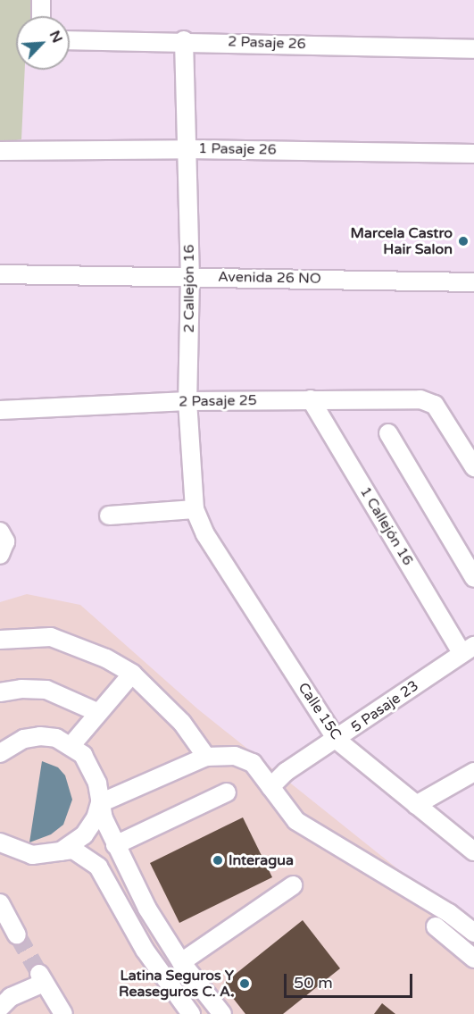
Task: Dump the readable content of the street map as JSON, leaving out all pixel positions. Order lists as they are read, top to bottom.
{
  "streets": {
    "street": [
      "2 Pasaje 26",
      "1 Pasaje 26",
      "Avenida 26 NO",
      "2 Callejón 16",
      "2 Pasaje 25",
      "1 Callejón 16",
      "5 Pasaje 23",
      "Calle 15C"
    ]
  },
  "crossings": [
    ["2 Pasaje 26", "2 Callejón 16"],
    ["1 Pasaje 26", "2 Callejón 16"],
    ["Avenida 26 NO", "2 Callejón 16"],
    ["2 Callejón 16", "2 Pasaje 25"],
    ["2 Callejón 16", "Calle 15C"],
    ["2 Pasaje 25", "1 Callejón 16"],
    ["1 Callejón 16", "5 Pasaje 23"],
    ["5 Pasaje 23", "Calle 15C"]
  ],
  "places": ["Marcela Castro Hair Salon", "Interagua", "Latina Seguros Y Reaseguros C. A."],
  "scale_bar": "50 m",
  "north": "top right"
}
